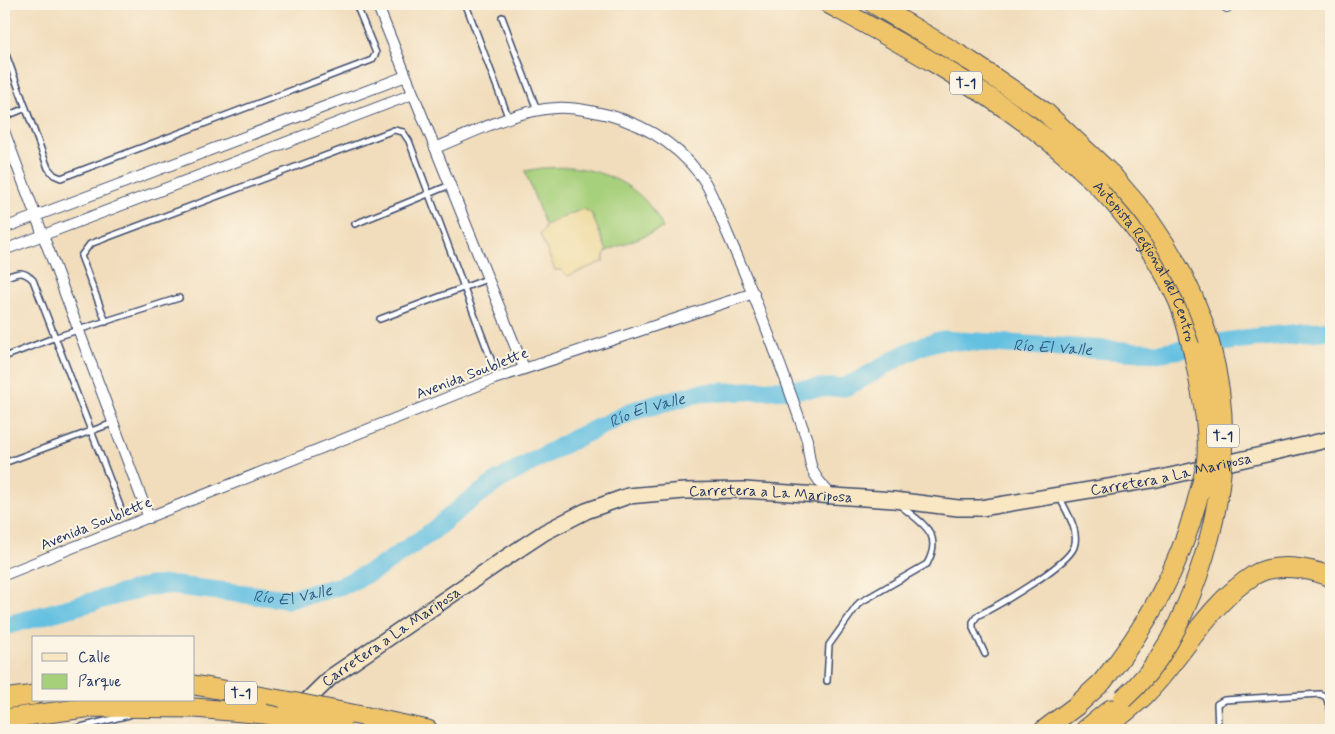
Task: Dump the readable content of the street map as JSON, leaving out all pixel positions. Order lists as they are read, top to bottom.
{
  "streets": {
    "highway": ["T-1", "Autopista Regional del Centro"],
    "street": ["Avenida Soublette", "Carretera a La Mariposa"]
  },
  "water": ["Río El Valle"],
  "legend": ["Calle", "Parque"]
}
